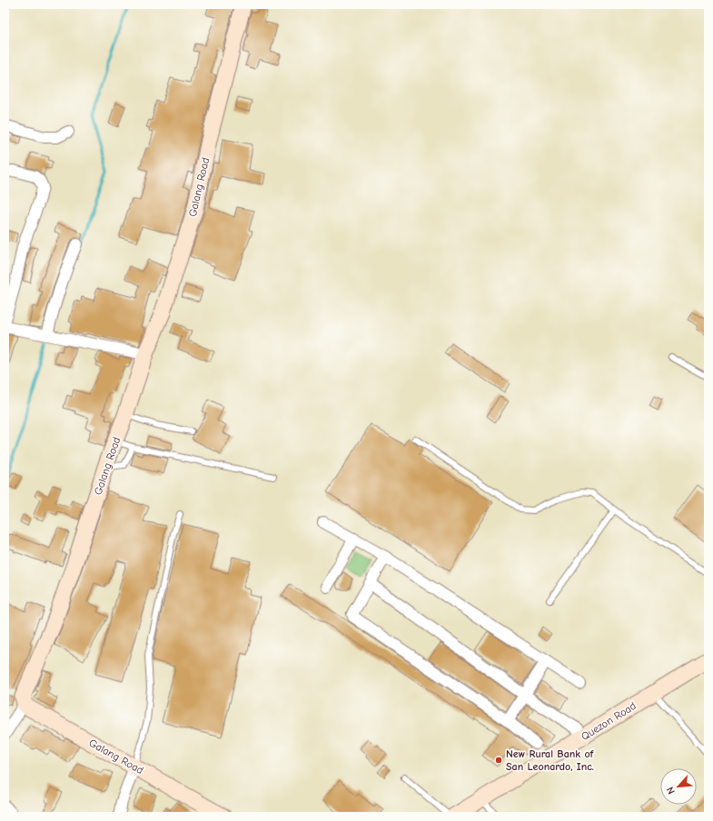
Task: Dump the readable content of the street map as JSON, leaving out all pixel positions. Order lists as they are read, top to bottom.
{
  "streets": {
    "street": ["Galang Road", "Quezon Road"]
  },
  "places": ["New Rural Bank of San Leonardo, Inc."],
  "north": "bottom left"
}
